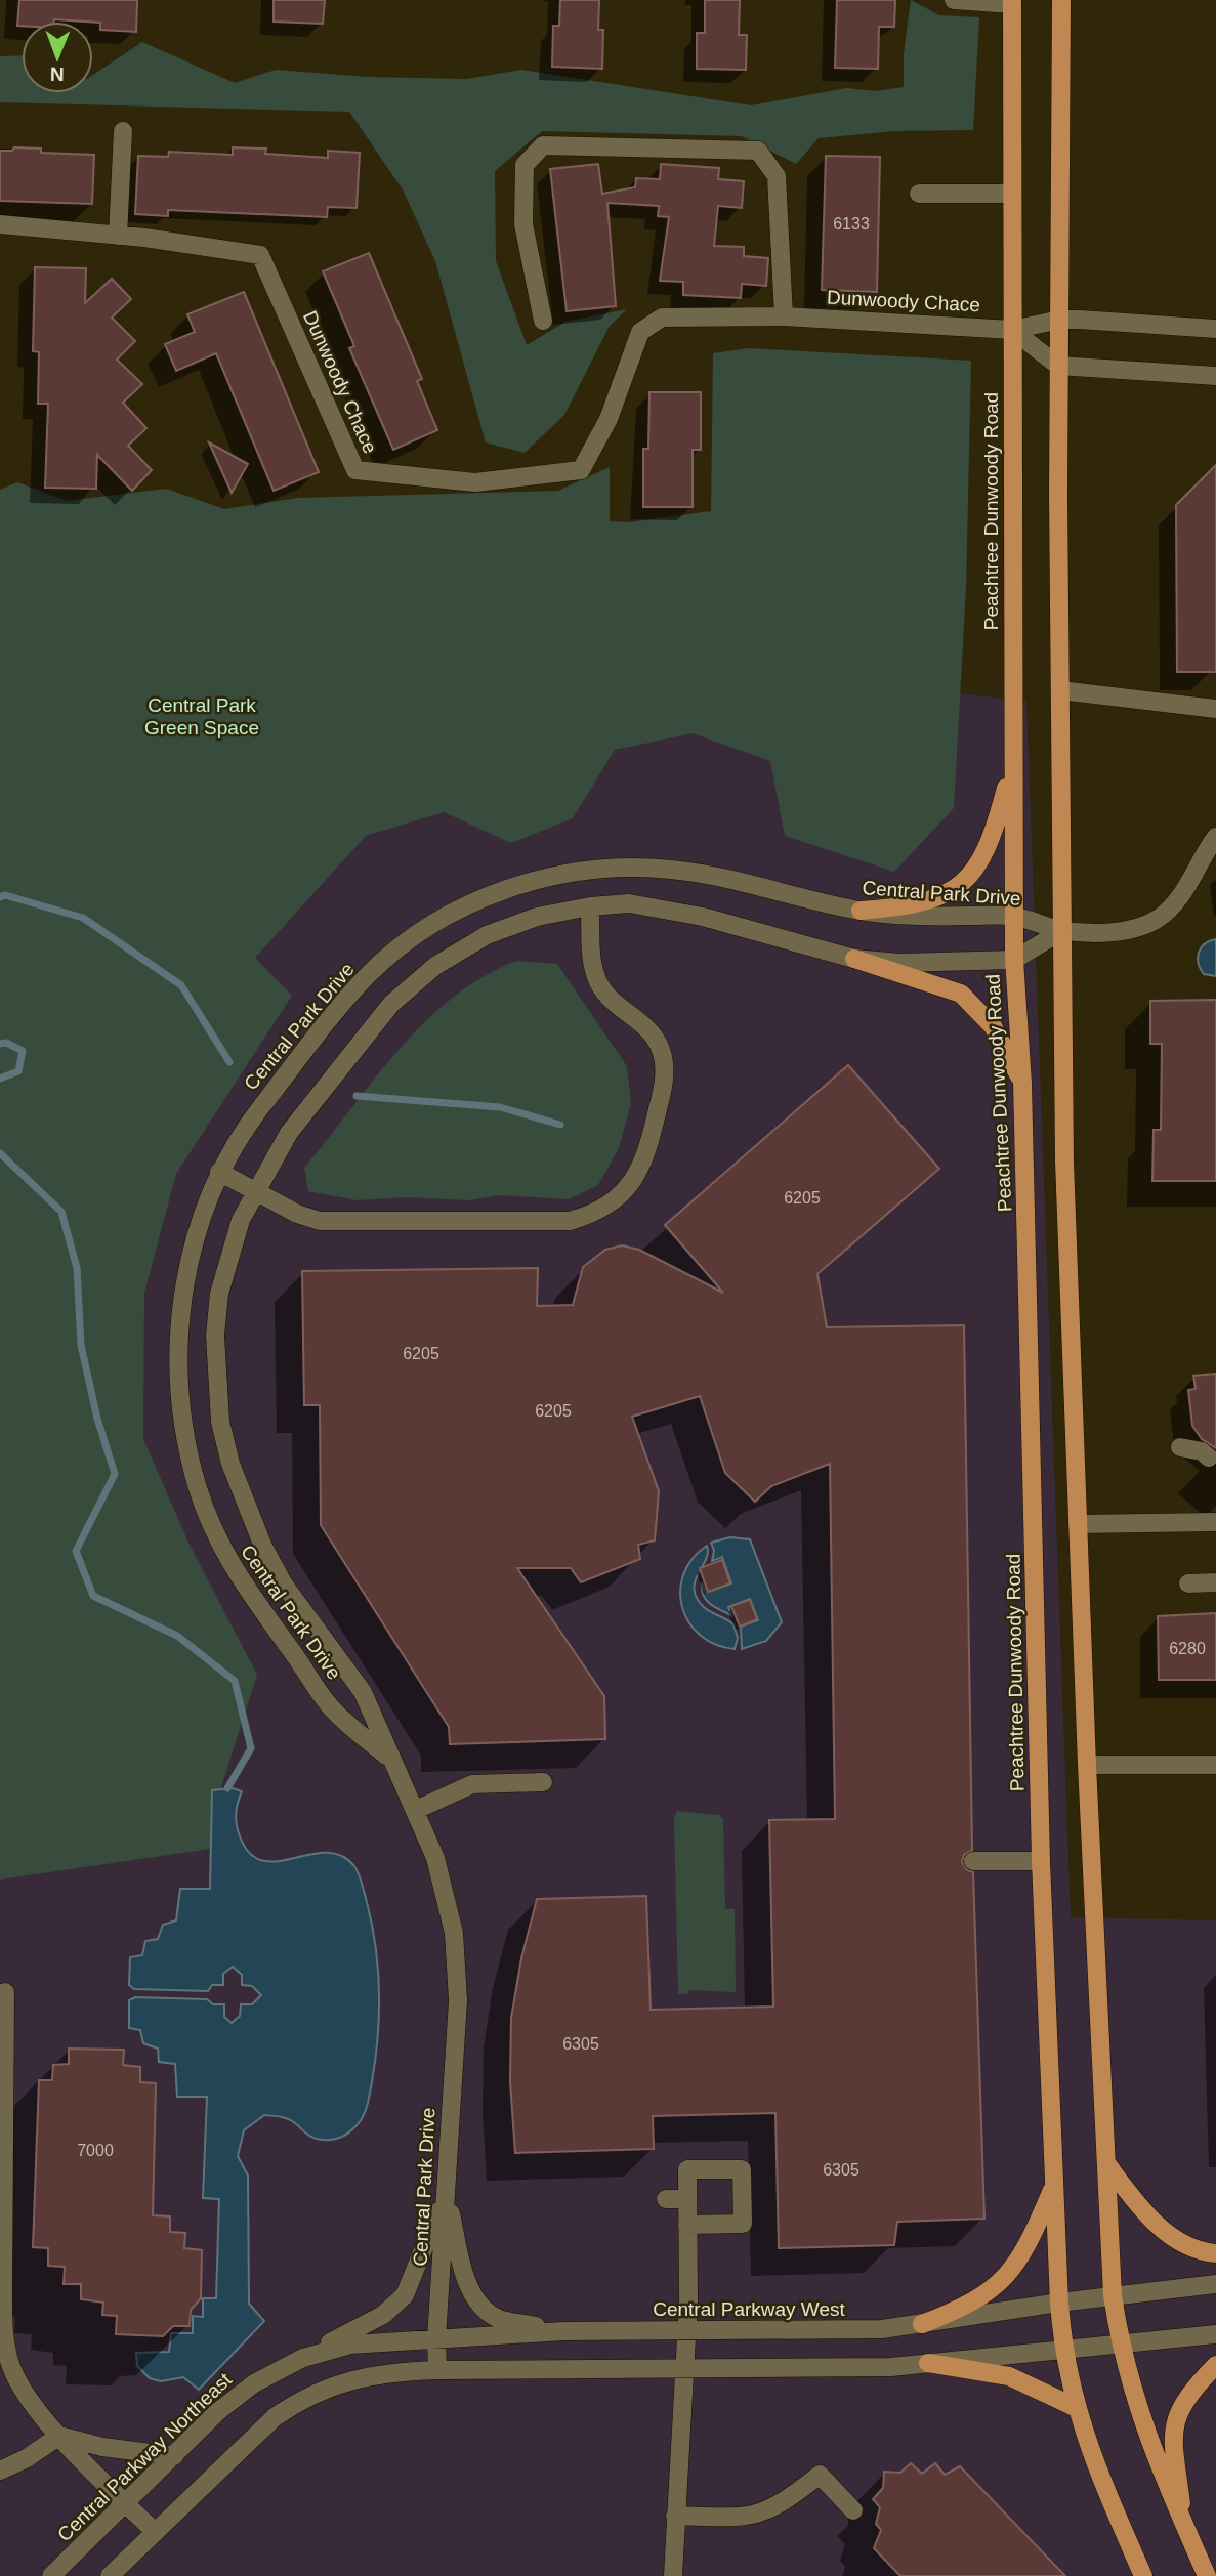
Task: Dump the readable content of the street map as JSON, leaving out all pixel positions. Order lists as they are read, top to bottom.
{
  "streets": {
    "main road": ["Peachtree Dunwoody Road"],
    "street": [
      "Dunwoody Chace",
      "Central Park Drive",
      "Central Parkway West",
      "Central Parkway Northeast"
    ]
  },
  "crossings": [
    ["Dunwoody Chace", "Peachtree Dunwoody Road"],
    ["Peachtree Dunwoody Road", "Central Park Drive"],
    ["Peachtree Dunwoody Road", "Central Parkway West"],
    ["Central Park Drive", "Central Parkway West"],
    ["Central Park Drive", "Central Parkway Northeast"],
    ["Central Parkway West", "Central Parkway Northeast"]
  ],
  "parks": ["Central Park Green Space"],
  "house_numbers": [
    "6133",
    "6205",
    "6205",
    "6205",
    "6280",
    "6305",
    "7000",
    "6305"
  ],
  "north": "bottom"
}
